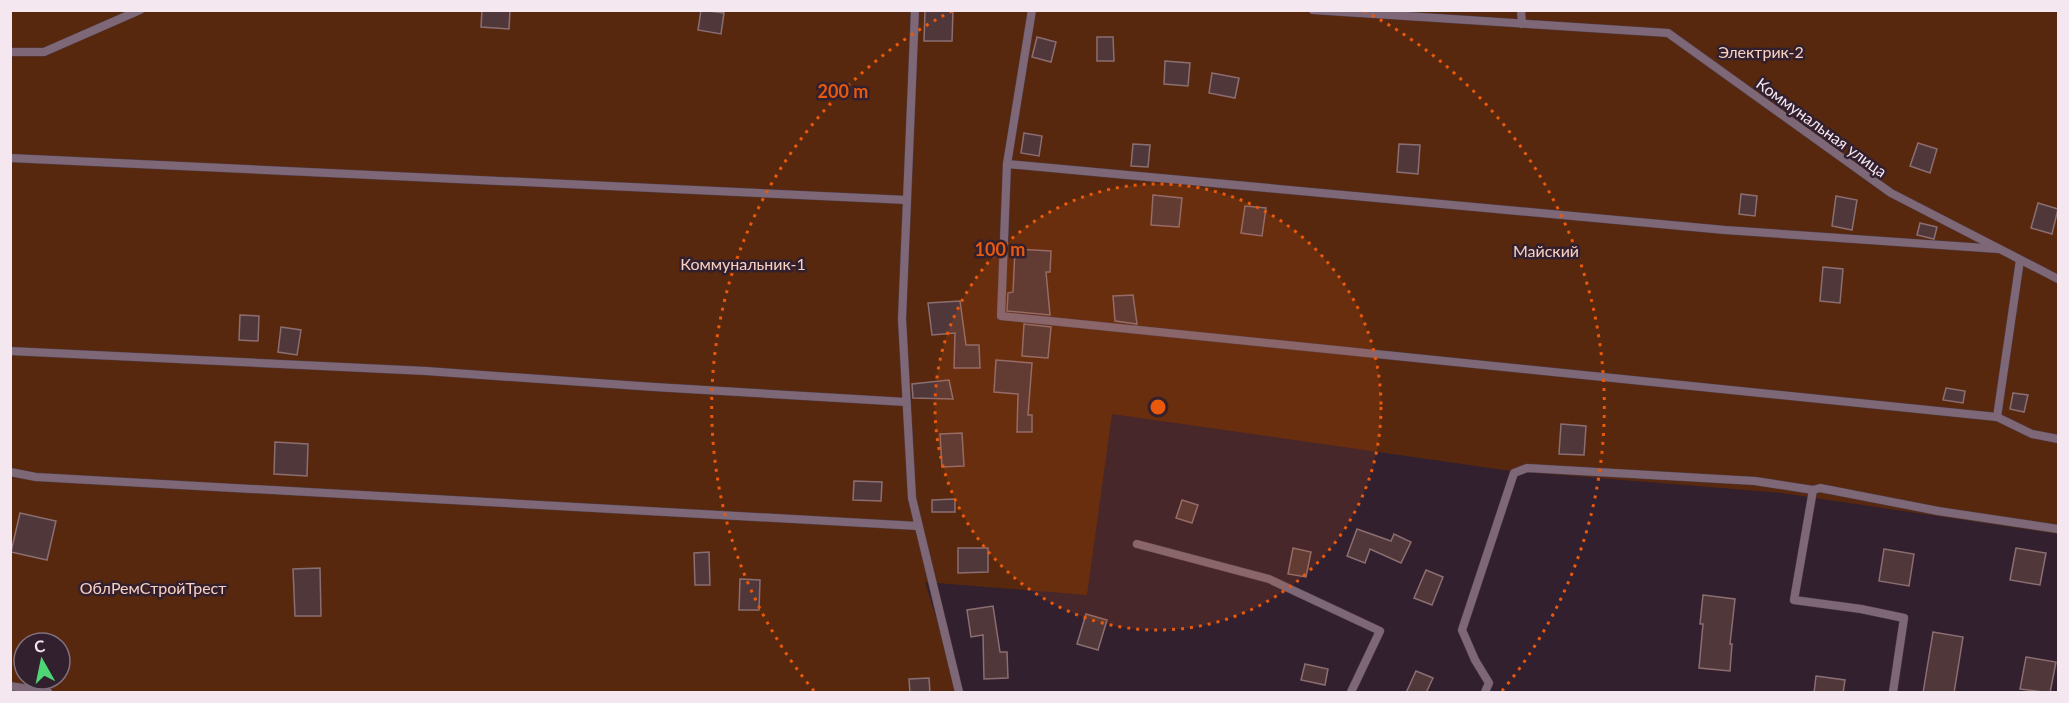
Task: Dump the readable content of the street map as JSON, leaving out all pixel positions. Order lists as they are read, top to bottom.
{
  "streets": {
    "lane": ["Коммунальная улица"]
  },
  "parks": [
    "Электрик-2",
    "Майский",
    "Коммунальник-1",
    "ОблРемСтройТрест"
  ],
  "north": "top",
  "rings": ["200 m", "100 m"]
}
